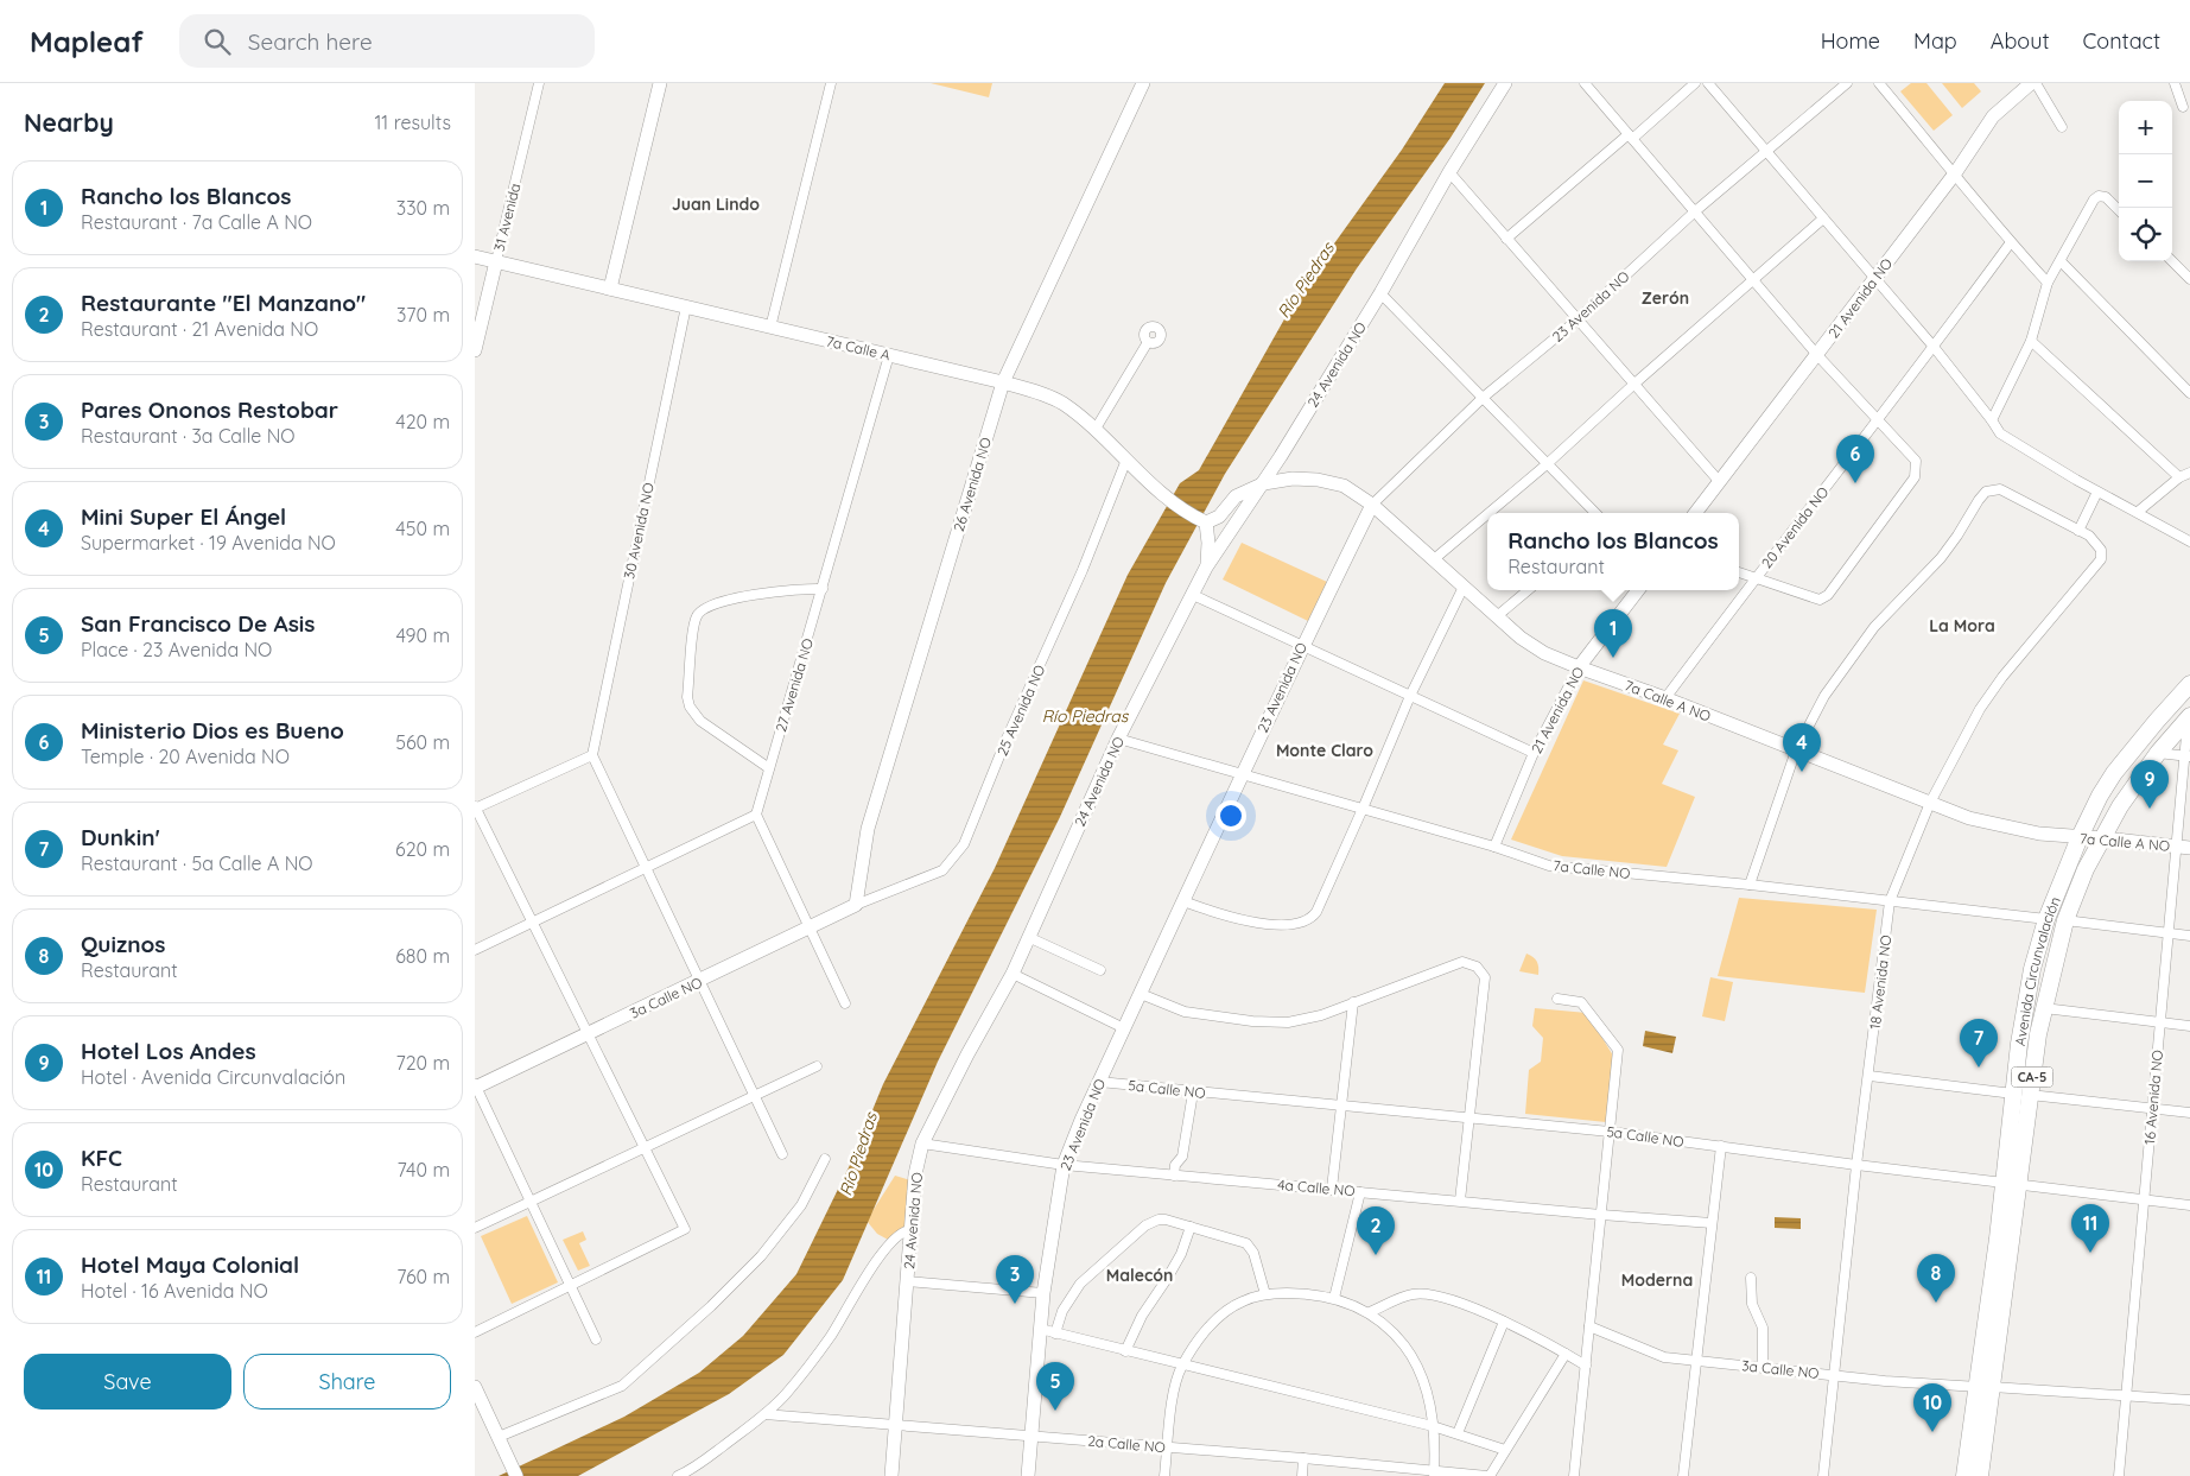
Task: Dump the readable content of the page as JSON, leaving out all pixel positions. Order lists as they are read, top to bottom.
{
  "streets": {
    "highway": ["Avenida Circunvalación", "CA-5"],
    "street": [
      "31 Avenida",
      "21 Avenida NO",
      "23 Avenida NO",
      "7a Calle A",
      "24 Avenida NO",
      "26 Avenida NO",
      "20 Avenida NO",
      "30 Avenida NO",
      "27 Avenida NO",
      "7a Calle A NO",
      "25 Avenida NO",
      "7a Calle NO",
      "18 Avenida NO",
      "3a Calle NO",
      "5a Calle NO",
      "16 Avenida NO",
      "4a Calle NO",
      "2a Calle NO"
    ]
  },
  "crossings": [
    ["31 Avenida", "7a Calle A"],
    ["21 Avenida NO", "7a Calle A NO"],
    ["21 Avenida NO", "7a Calle NO"],
    ["23 Avenida NO", "7a Calle A NO"],
    ["23 Avenida NO", "7a Calle NO"],
    ["23 Avenida NO", "5a Calle NO"],
    ["23 Avenida NO", "4a Calle NO"],
    ["23 Avenida NO", "2a Calle NO"],
    ["7a Calle A", "26 Avenida NO"],
    ["7a Calle A", "30 Avenida NO"],
    ["7a Calle A", "27 Avenida NO"],
    ["7a Calle A", "7a Calle A NO"],
    ["7a Calle A", "25 Avenida NO"],
    ["24 Avenida NO", "7a Calle A NO"],
    ["24 Avenida NO", "7a Calle NO"],
    ["24 Avenida NO", "4a Calle NO"],
    ["24 Avenida NO", "2a Calle NO"],
    ["26 Avenida NO", "25 Avenida NO"],
    ["26 Avenida NO", "3a Calle NO"],
    ["20 Avenida NO", "7a Calle A NO"],
    ["7a Calle A NO", "Avenida Circunvalación"],
    ["7a Calle A NO", "18 Avenida NO"],
    ["7a Calle A NO", "16 Avenida NO"],
    ["25 Avenida NO", "3a Calle NO"],
    ["7a Calle NO", "Avenida Circunvalación"],
    ["7a Calle NO", "18 Avenida NO"],
    ["Avenida Circunvalación", "3a Calle NO"],
    ["Avenida Circunvalación", "5a Calle NO"],
    ["Avenida Circunvalación", "16 Avenida NO"],
    ["18 Avenida NO", "3a Calle NO"],
    ["18 Avenida NO", "5a Calle NO"],
    ["3a Calle NO", "16 Avenida NO"],
    ["5a Calle NO", "16 Avenida NO"]
  ],
  "districts": [
    "Juan Lindo",
    "Zerón",
    "La Mora",
    "Monte Claro",
    "Malecón",
    "Moderna"
  ],
  "water": ["Río Piedras"],
  "page": {
    "header": "Mapleaf",
    "search": "Search here",
    "nav": [
      "Home",
      "Map",
      "About",
      "Contact"
    ],
    "heading": ["Nearby", "11 results"],
    "map_buttons": ["+", "−"],
    "list": [
      {
        "mark": "1",
        "name": "Rancho los Blancos",
        "note": "Restaurant · 7a Calle A NO",
        "value": "330 m"
      },
      {
        "mark": "2",
        "name": "Restaurante \"El Manzano\"",
        "note": "Restaurant · 21 Avenida NO",
        "value": "370 m"
      },
      {
        "mark": "3",
        "name": "Pares Ononos Restobar",
        "note": "Restaurant · 3a Calle NO",
        "value": "420 m"
      },
      {
        "mark": "4",
        "name": "Mini Super El Ángel",
        "note": "Supermarket · 19 Avenida NO",
        "value": "450 m"
      },
      {
        "mark": "5",
        "name": "San Francisco De Asis",
        "note": "Place · 23 Avenida NO",
        "value": "490 m"
      },
      {
        "mark": "6",
        "name": "Ministerio Dios es Bueno",
        "note": "Temple · 20 Avenida NO",
        "value": "560 m"
      },
      {
        "mark": "7",
        "name": "Dunkin'",
        "note": "Restaurant · 5a Calle A NO",
        "value": "620 m"
      },
      {
        "mark": "8",
        "name": "Quiznos",
        "note": "Restaurant",
        "value": "680 m"
      },
      {
        "mark": "9",
        "name": "Hotel Los Andes",
        "note": "Hotel · Avenida Circunvalación",
        "value": "720 m"
      },
      {
        "mark": "10",
        "name": "KFC",
        "note": "Restaurant",
        "value": "740 m"
      },
      {
        "mark": "11",
        "name": "Hotel Maya Colonial",
        "note": "Hotel · 16 Avenida NO",
        "value": "760 m"
      }
    ],
    "pins": [
      "6",
      "1",
      "4",
      "9",
      "7",
      "11",
      "2",
      "8",
      "3",
      "5",
      "10"
    ],
    "popup": ["Rancho los Blancos", "Restaurant"],
    "buttons": ["Save", "Share"]
  }
}
